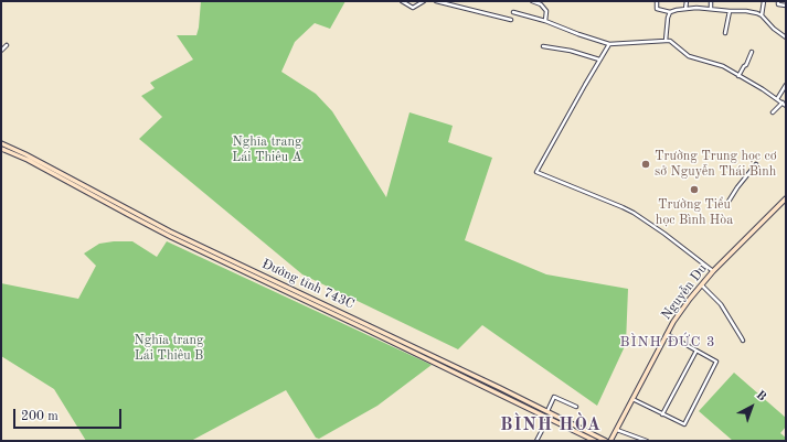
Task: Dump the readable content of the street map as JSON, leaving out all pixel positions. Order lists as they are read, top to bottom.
{
  "streets": {
    "main road": ["Đường tỉnh 743C", "Nguyễn Du"]
  },
  "districts": ["BÌNH ĐỨC 3", "BÌNH HÒA"],
  "parks": ["Nghĩa trang Lái Thiêu A", "Nghĩa trang Lái Thiêu B"],
  "places": ["Trường Trung học cơ sở Nguyễn Thái Bình", "Trường Tiểu học Bình Hòa"],
  "scale_bar": "200 m",
  "north": "top right"
}
